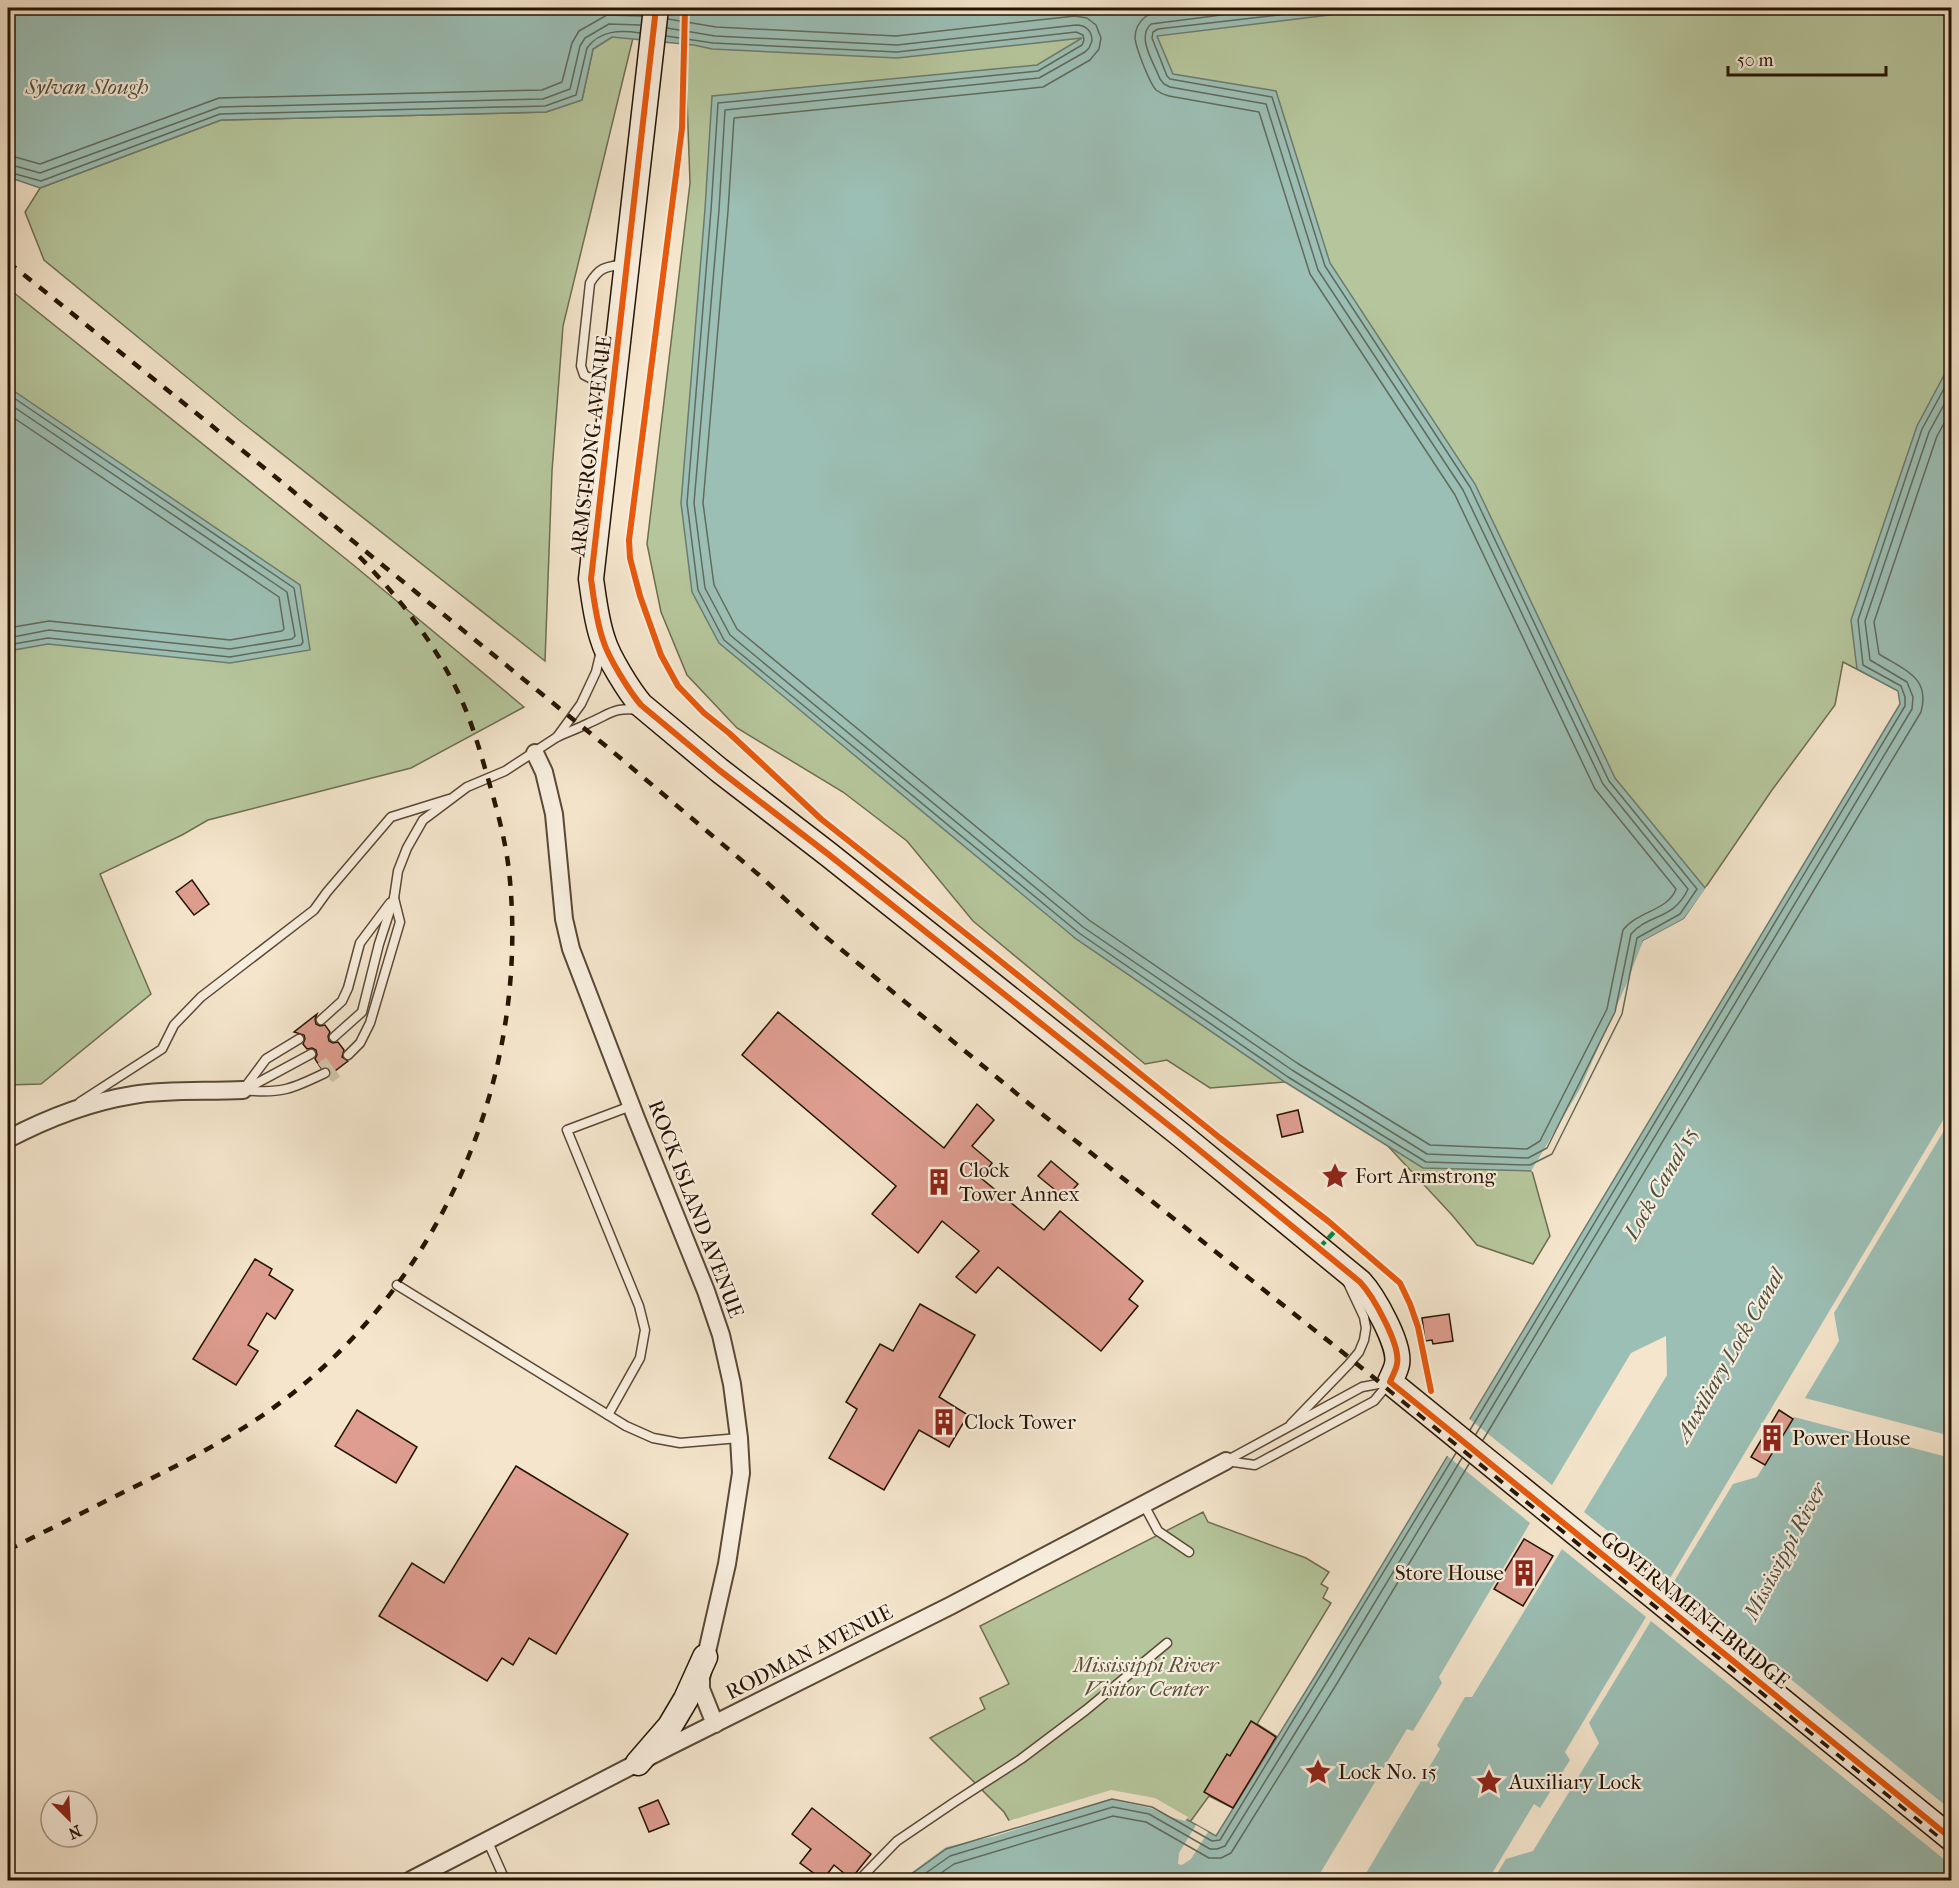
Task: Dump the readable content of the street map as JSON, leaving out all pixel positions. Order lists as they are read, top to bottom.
{
  "streets": {
    "street": [
      "ARMSTRONG AVENUE",
      "ROCK ISLAND AVENUE",
      "GOVERNMENT BRIDGE",
      "RODMAN AVENUE"
    ]
  },
  "crossings": [
    ["ARMSTRONG AVENUE", "GOVERNMENT BRIDGE"],
    ["ARMSTRONG AVENUE", "RODMAN AVENUE"],
    ["ROCK ISLAND AVENUE", "RODMAN AVENUE"],
    ["GOVERNMENT BRIDGE", "RODMAN AVENUE"]
  ],
  "water": [
    "Sylvan Slough",
    "Lock Canal 15",
    "Auxiliary Lock Canal",
    "Mississippi River"
  ],
  "parks": ["Mississippi River Visitor Center"],
  "places": {
    "place": ["Fort Armstrong", "Lock No. 15", "Auxiliary Lock"],
    "building": [
      "Clock Tower Annex",
      "Clock Tower",
      "Power House",
      "Store House"
    ]
  },
  "scale_bar": "50 m",
  "north": "bottom right"
}
